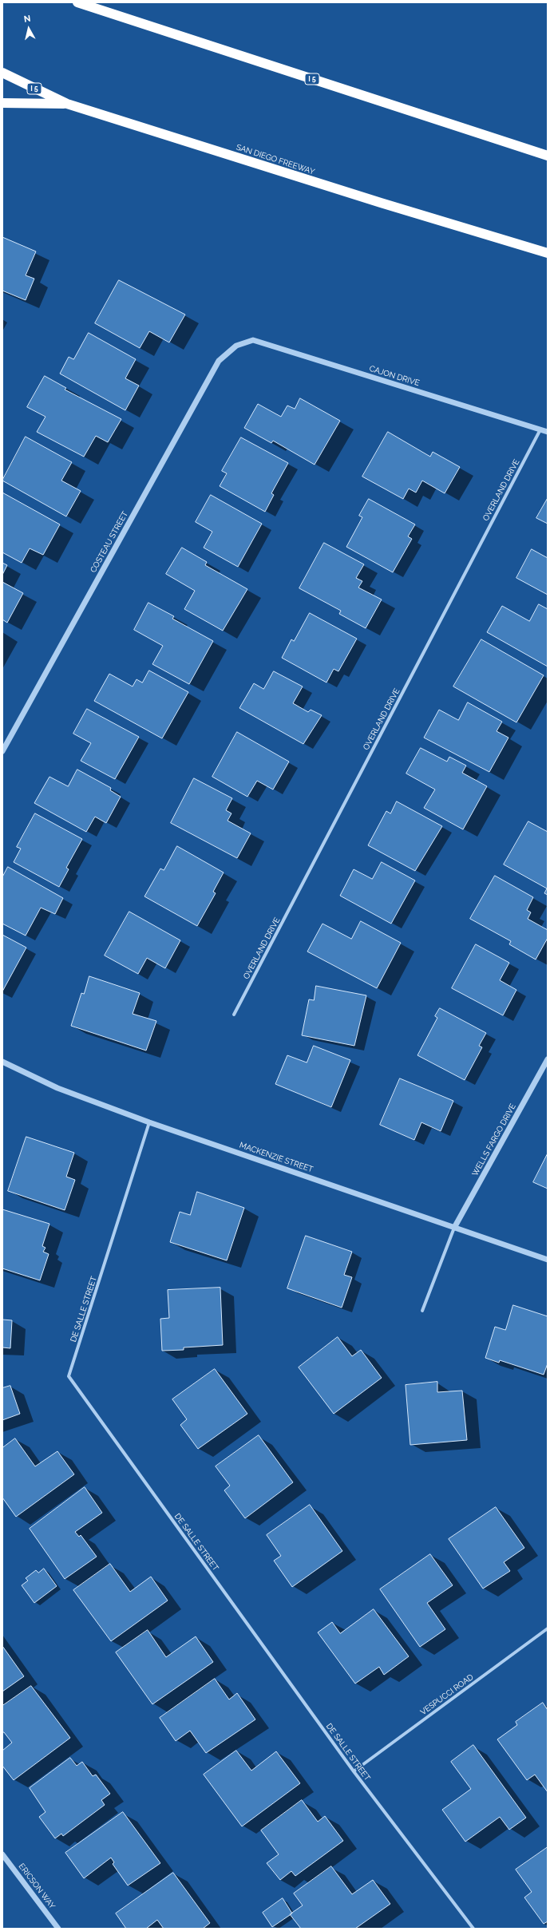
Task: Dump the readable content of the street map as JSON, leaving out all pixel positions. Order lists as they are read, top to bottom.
{
  "streets": {
    "highway": ["I 5", "SAN DIEGO FREEWAY"],
    "street": [
      "CAJON DRIVE",
      "OVERLAND DRIVE",
      "COSTEAU STREET",
      "WELLS FARGO DRIVE",
      "MACKENZIE STREET",
      "DE SALLE STREET",
      "VESPUCCI ROAD",
      "ERICSON WAY"
    ]
  },
  "crossings": [
    ["CAJON DRIVE", "OVERLAND DRIVE"],
    ["CAJON DRIVE", "COSTEAU STREET"],
    ["WELLS FARGO DRIVE", "MACKENZIE STREET"],
    ["MACKENZIE STREET", "DE SALLE STREET"],
    ["DE SALLE STREET", "VESPUCCI ROAD"]
  ],
  "north": "top"
}
